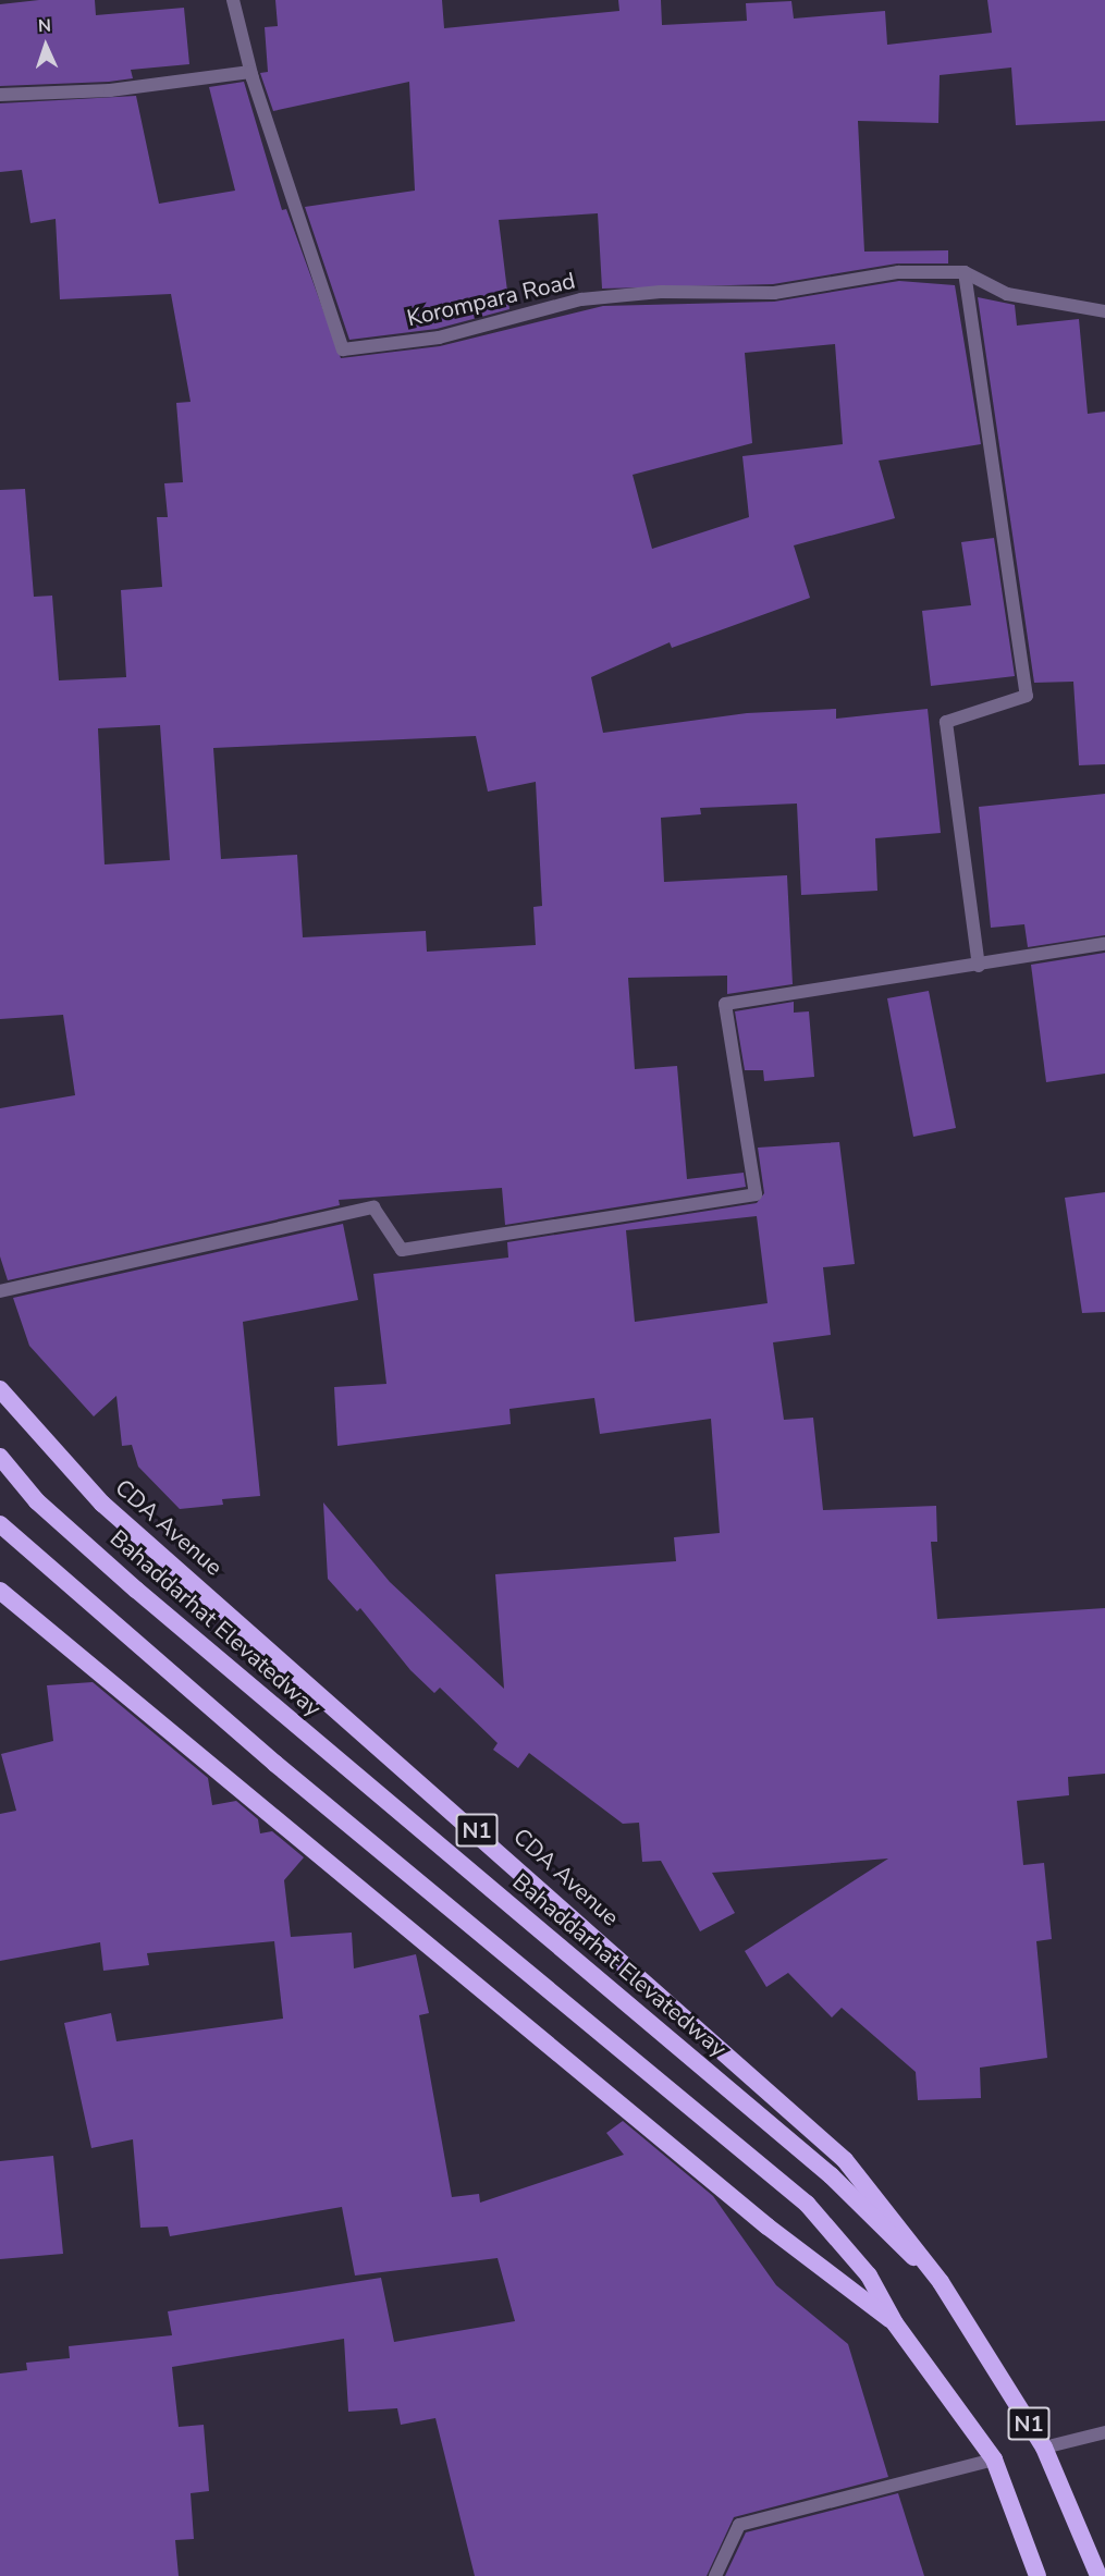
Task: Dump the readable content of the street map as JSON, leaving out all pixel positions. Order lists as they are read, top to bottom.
{
  "streets": {
    "highway": ["CDA Avenue", "Bahaddarhat Elevatedway", "N1"],
    "street": ["Korompara Road"]
  },
  "crossings": [
    ["CDA Avenue", "Bahaddarhat Elevatedway"],
    ["CDA Avenue", "N1"],
    ["Bahaddarhat Elevatedway", "N1"]
  ],
  "north": "top"
}
